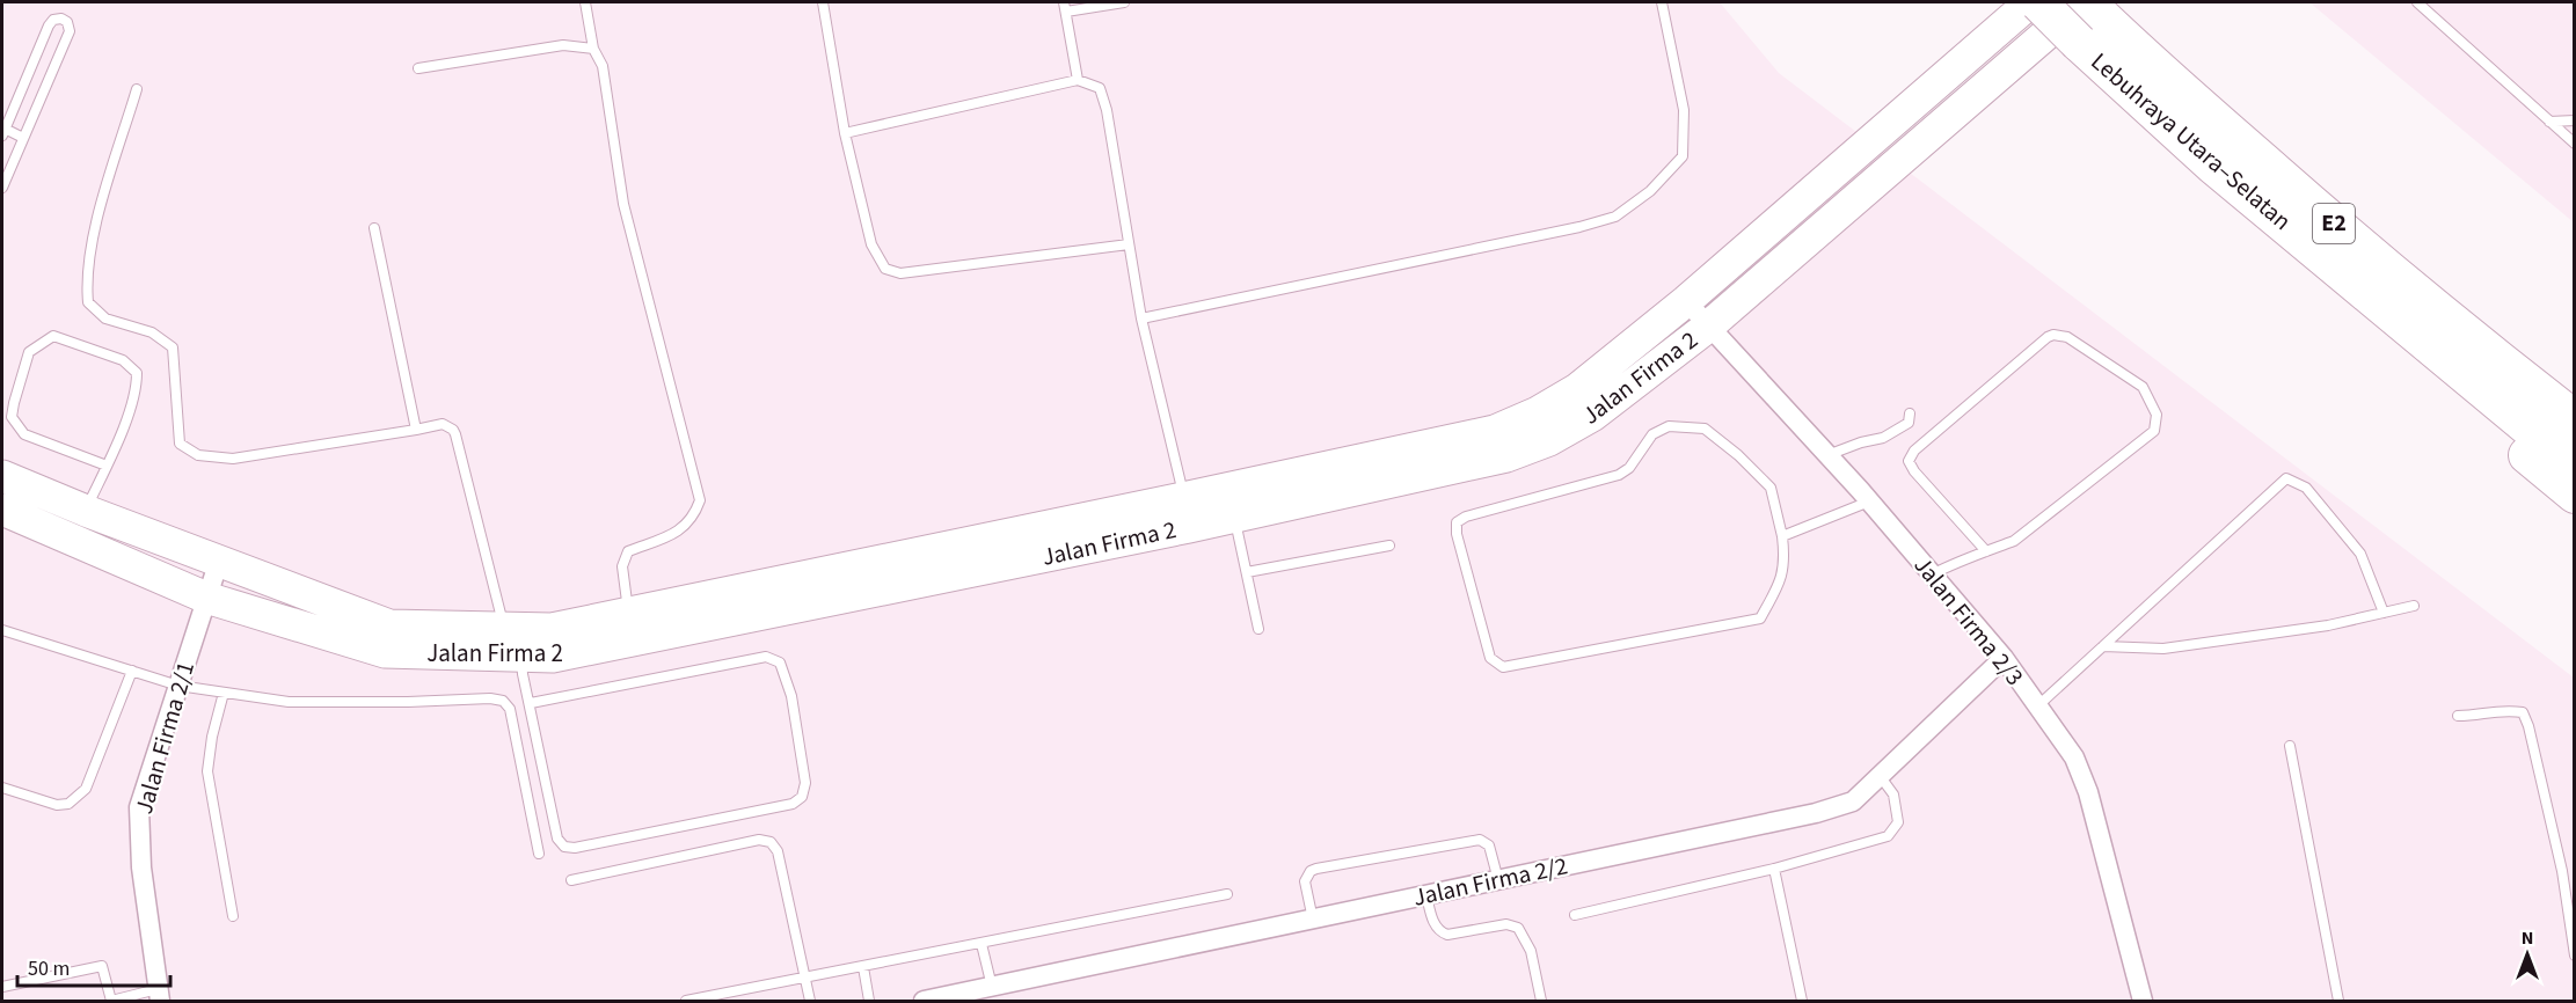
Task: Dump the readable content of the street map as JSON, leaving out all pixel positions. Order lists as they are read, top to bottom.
{
  "streets": {
    "highway": ["Lebuhraya Utara–Selatan", "E2"],
    "main road": ["Jalan Firma 2"],
    "street": ["Jalan Firma 2/3", "Jalan Firma 2/1", "Jalan Firma 2/2"]
  },
  "crossings": [
    ["Lebuhraya Utara–Selatan", "Jalan Firma 2"],
    ["Jalan Firma 2", "Jalan Firma 2/3"],
    ["Jalan Firma 2", "Jalan Firma 2/1"],
    ["Jalan Firma 2/3", "Jalan Firma 2/2"]
  ],
  "scale_bar": "50 m",
  "north": "top"
}
